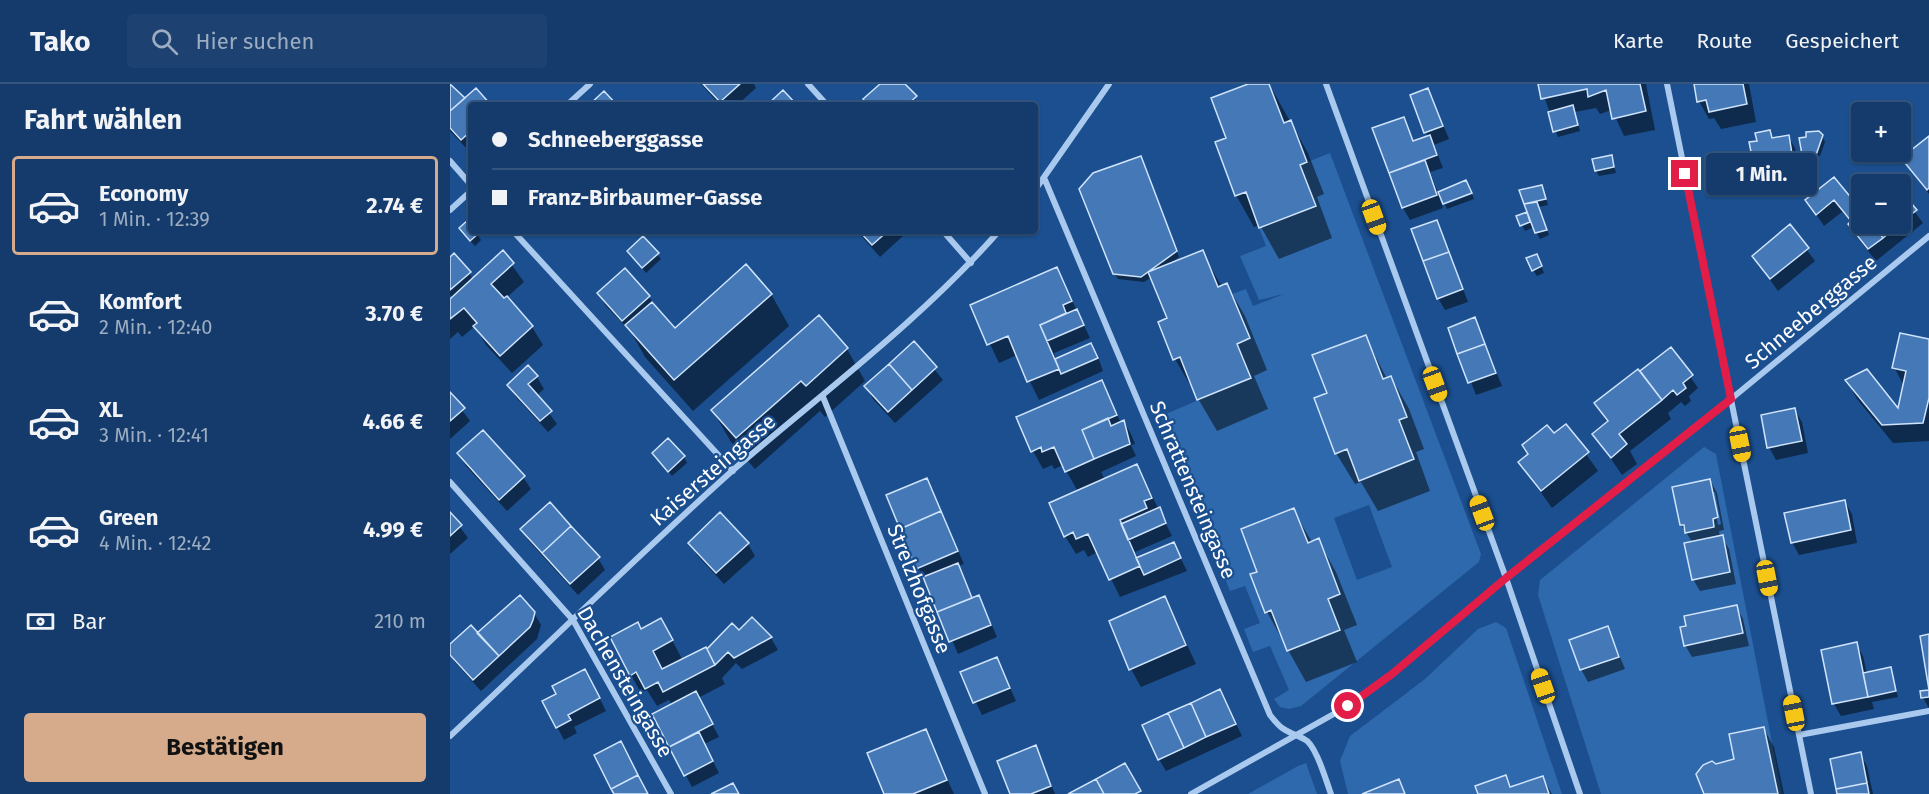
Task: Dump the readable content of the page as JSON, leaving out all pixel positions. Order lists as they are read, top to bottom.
{
  "streets": {
    "street": [
      "Schneeberggasse",
      "Kaisersteingasse",
      "Schrattensteingasse",
      "Strelzhofgasse",
      "Dachensteingasse"
    ]
  },
  "crossings": [
    ["Schneeberggasse", "Schrattensteingasse"],
    ["Kaisersteingasse", "Strelzhofgasse"],
    ["Kaisersteingasse", "Dachensteingasse"]
  ],
  "page": {
    "header": "Tako",
    "search": "Hier suchen",
    "nav": ["Karte", "Route", "Gespeichert"],
    "heading": "Fahrt wählen",
    "map_buttons": ["+", "−"],
    "banner": ["Schneeberggasse", "Franz-Birbaumer-Gasse"],
    "bubble": "1 Min.",
    "list": [
      {
        "name": "Economy",
        "note": "1 Min. · 12:39",
        "value": "2.74 €"
      },
      {
        "name": "Komfort",
        "note": "2 Min. · 12:40",
        "value": "3.70 €"
      },
      {
        "name": "XL",
        "note": "3 Min. · 12:41",
        "value": "4.66 €"
      },
      {
        "name": "Green",
        "note": "4 Min. · 12:42",
        "value": "4.99 €"
      }
    ],
    "pay": ["Bar", "210 m"],
    "buttons": "Bestätigen"
  }
}
